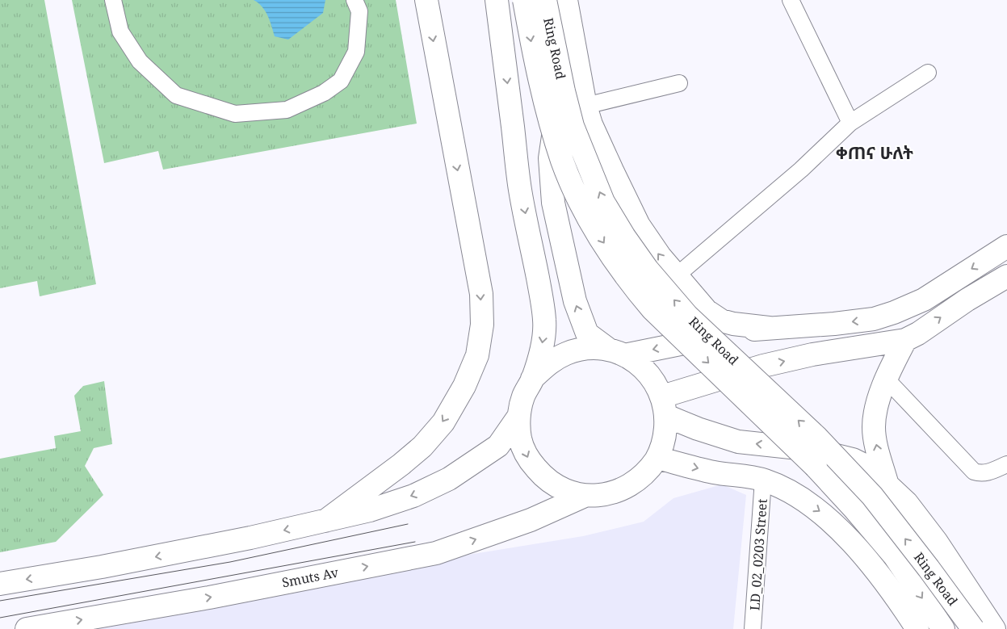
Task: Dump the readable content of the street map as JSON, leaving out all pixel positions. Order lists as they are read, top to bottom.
{
  "streets": {
    "main road": ["Ring Road", "Smuts Av"],
    "street": ["LD_02_0203 Street"]
  },
  "districts": ["ቀጠና ሁለት"]
}
